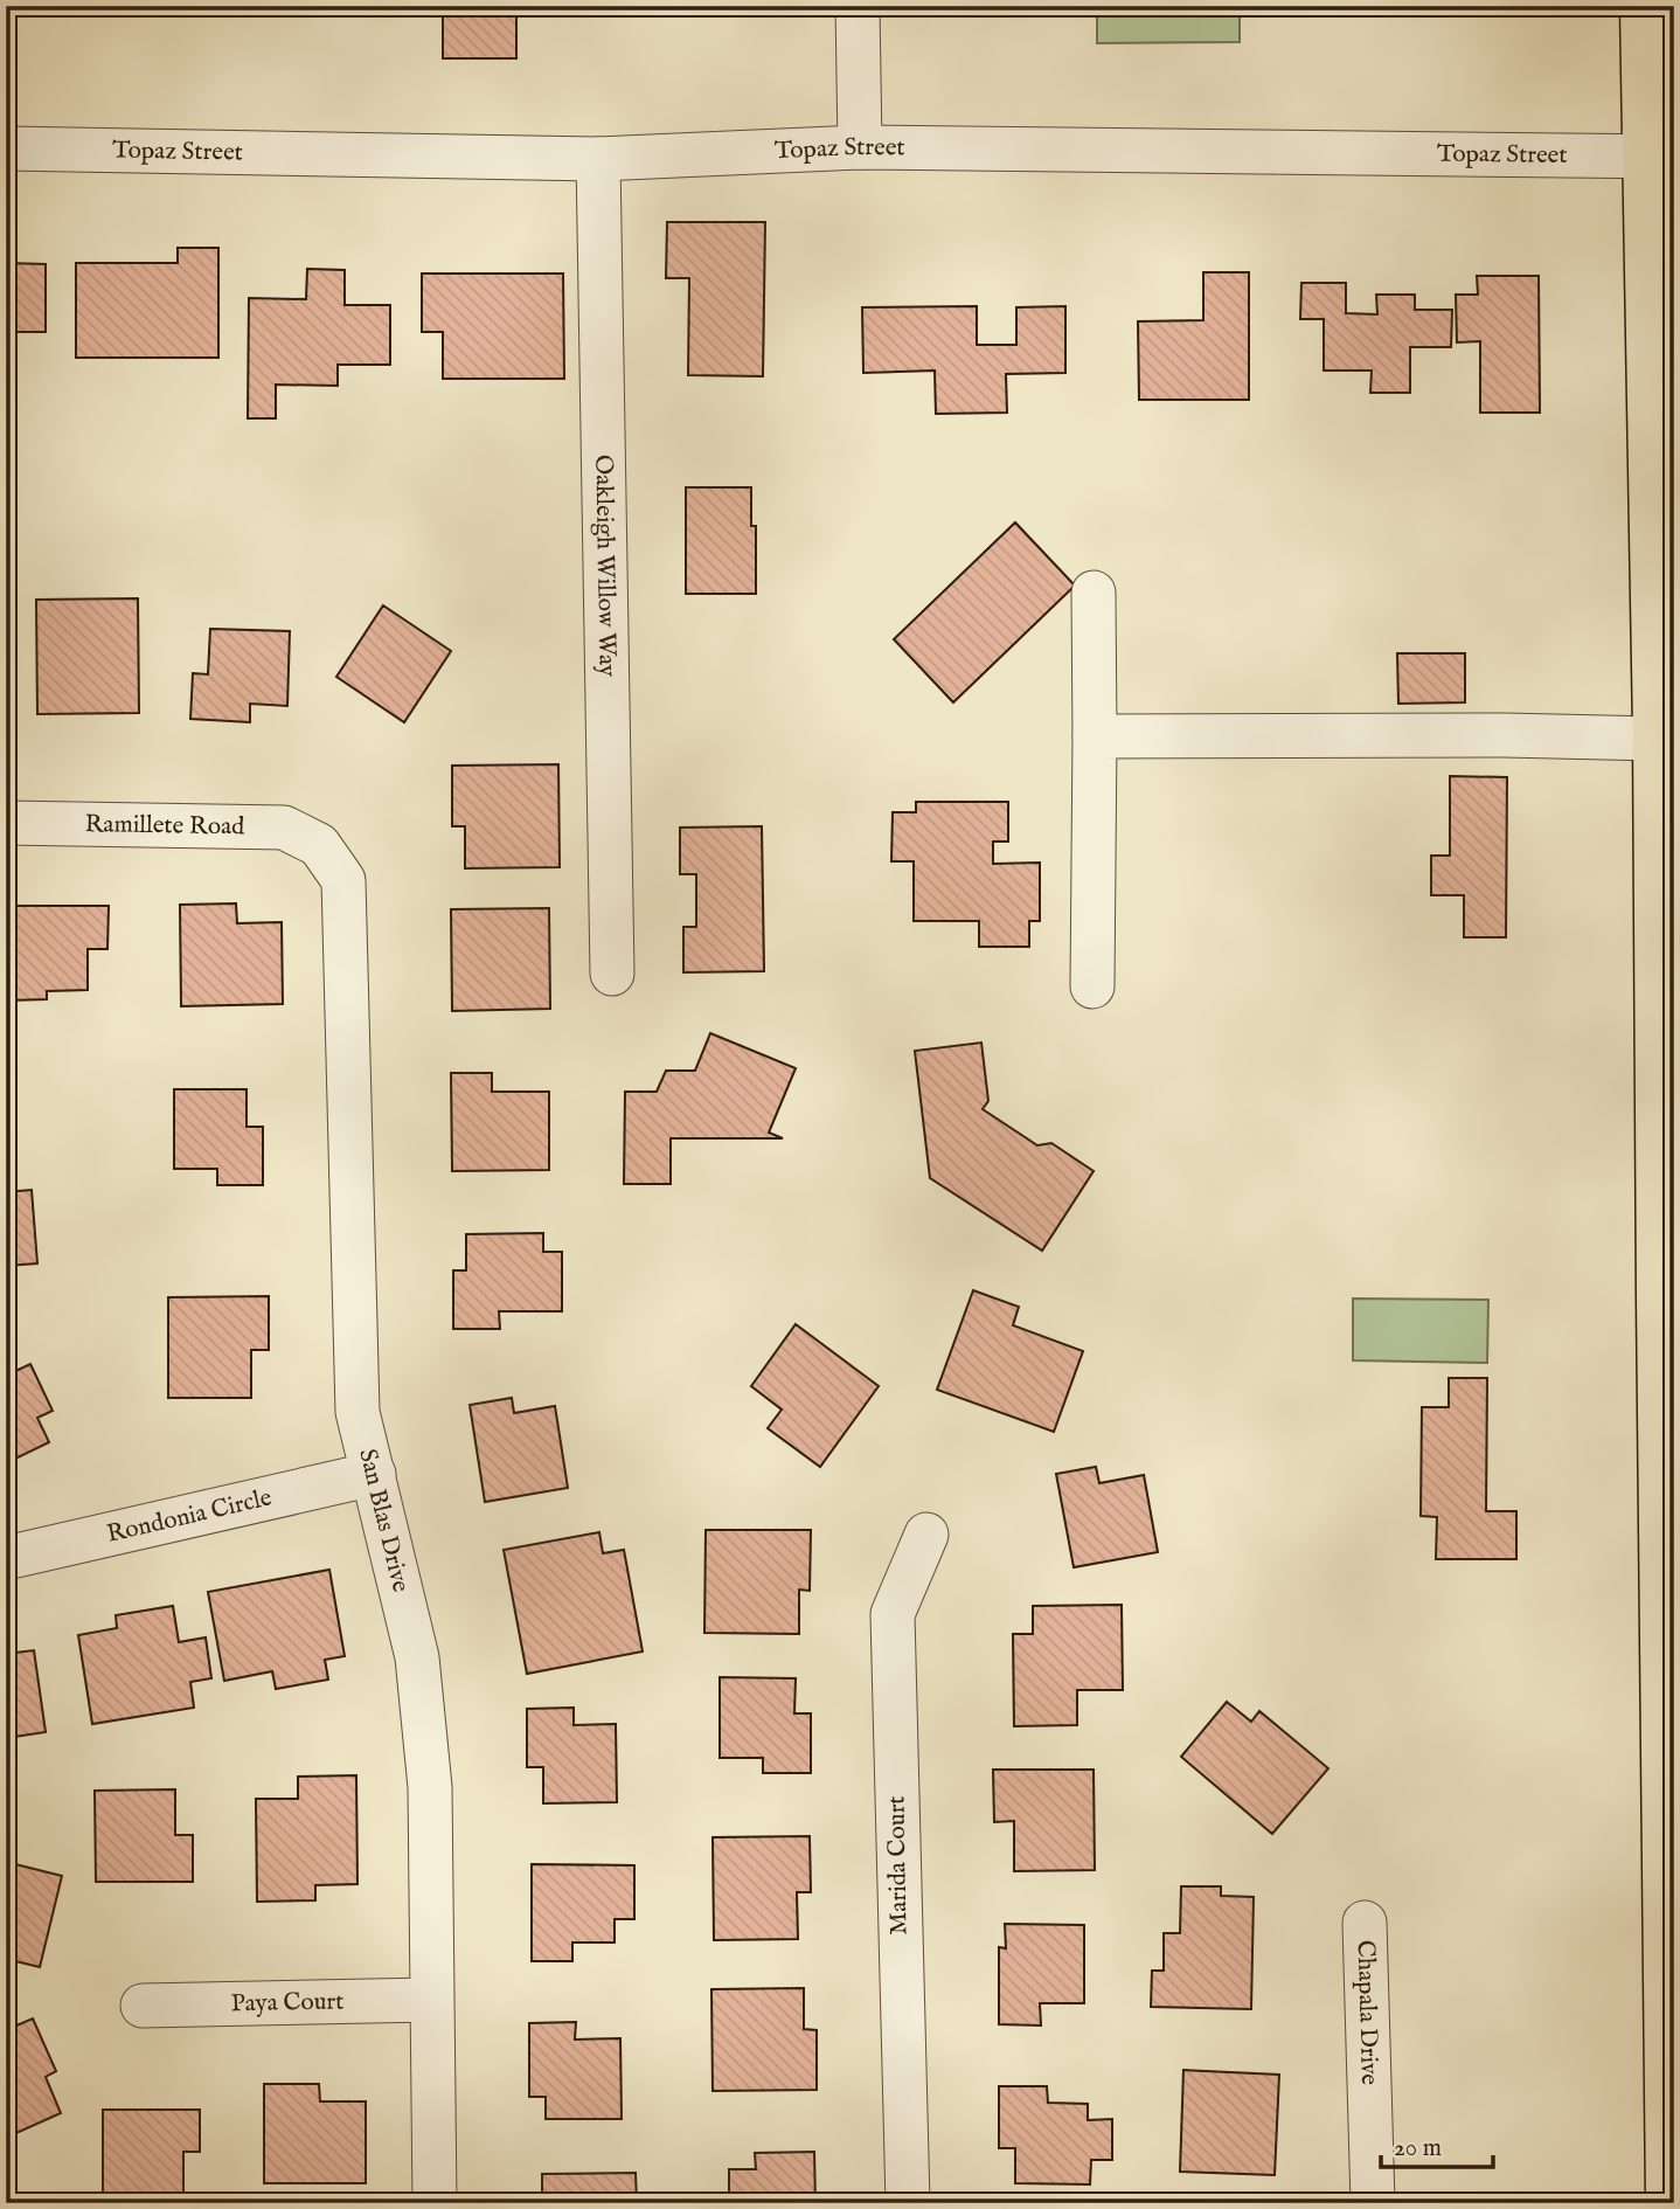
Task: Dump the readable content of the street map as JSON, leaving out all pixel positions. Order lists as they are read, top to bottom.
{
  "streets": {
    "street": [
      "Topaz Street",
      "Oakleigh Willow Way",
      "Ramillete Road",
      "Rondonia Circle",
      "San Blas Drive",
      "Marida Court",
      "Paya Court",
      "Chapala Drive"
    ]
  },
  "crossings": [
    ["Topaz Street", "Oakleigh Willow Way"],
    ["Ramillete Road", "San Blas Drive"],
    ["Rondonia Circle", "San Blas Drive"],
    ["San Blas Drive", "Paya Court"]
  ],
  "scale_bar": "20 m"
}
